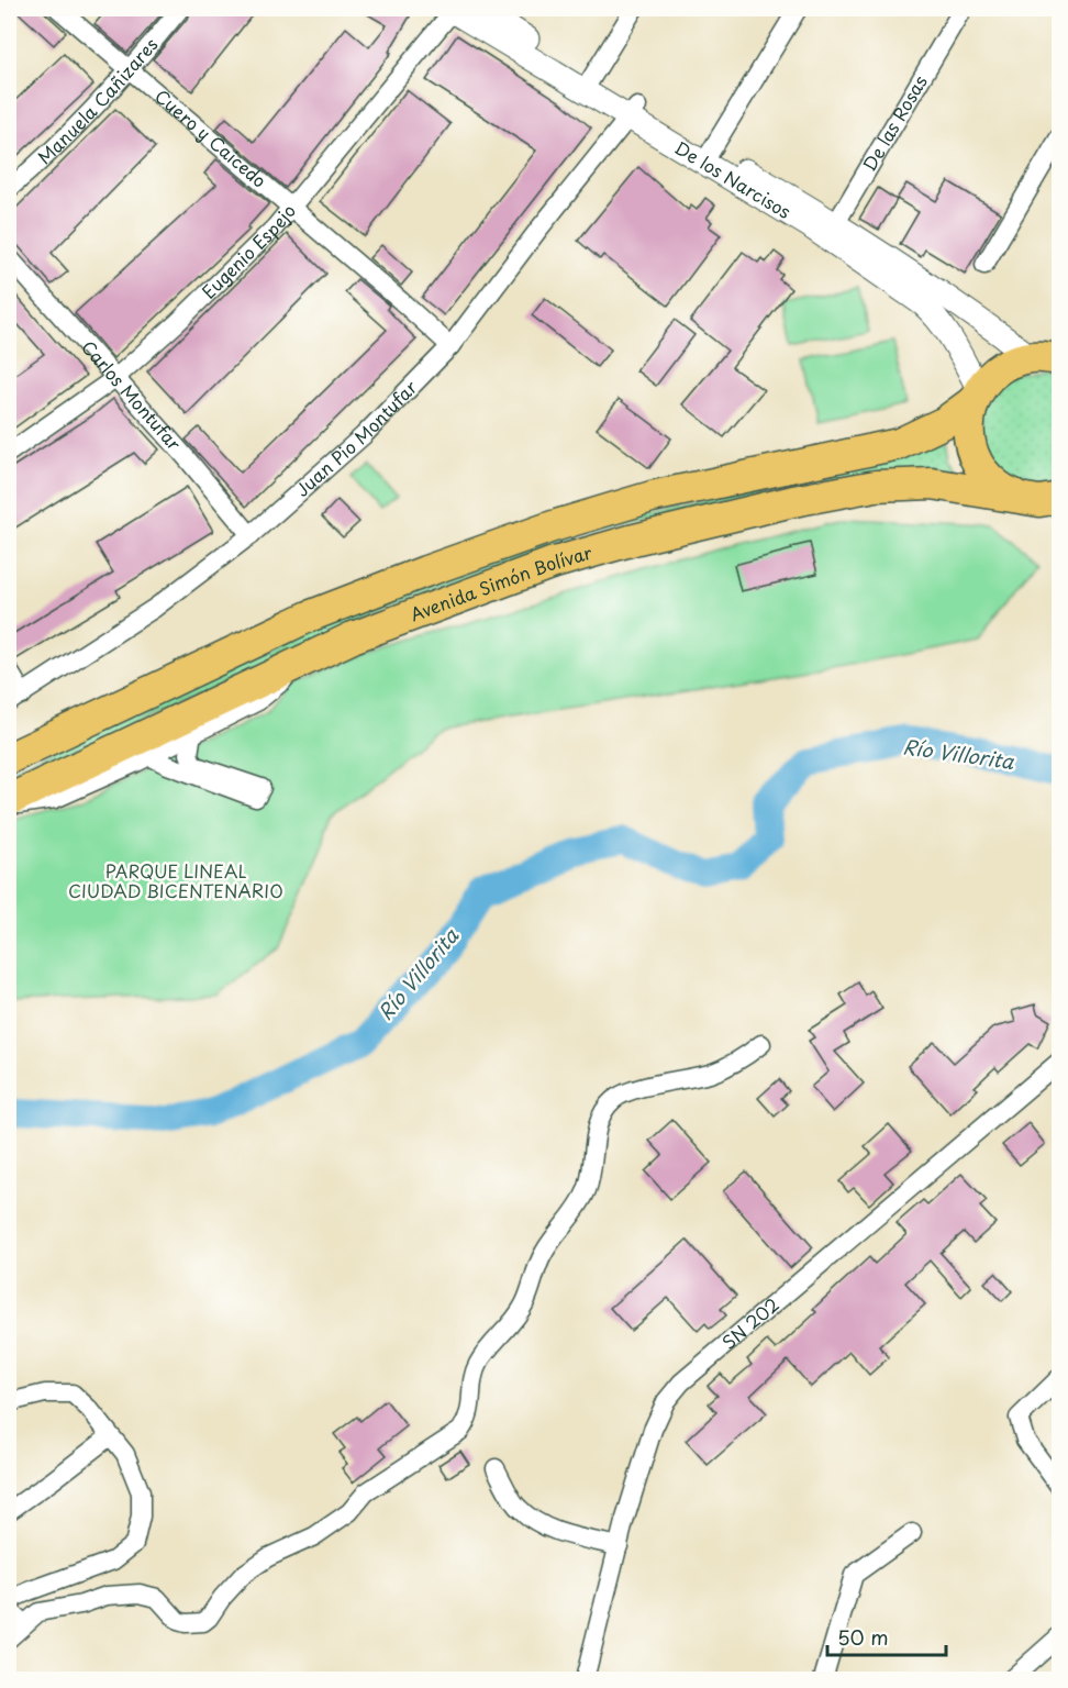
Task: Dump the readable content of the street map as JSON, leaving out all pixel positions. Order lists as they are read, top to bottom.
{
  "streets": {
    "highway": ["Avenida Simón Bolívar"],
    "street": [
      "Manuela Cañizares",
      "De las Rosas",
      "Cuero y Caicedo",
      "De los Narcisos",
      "Eugenio Espejo",
      "Carlos Montufar",
      "Juan Pio Montufar",
      "SN 202"
    ]
  },
  "crossings": [
    ["Manuela Cañizares", "Cuero y Caicedo"],
    ["De las Rosas", "De los Narcisos"],
    ["Cuero y Caicedo", "Eugenio Espejo"],
    ["Cuero y Caicedo", "Juan Pio Montufar"],
    ["De los Narcisos", "Eugenio Espejo"],
    ["De los Narcisos", "Juan Pio Montufar"],
    ["De los Narcisos", "Avenida Simón Bolívar"],
    ["Eugenio Espejo", "Carlos Montufar"],
    ["Carlos Montufar", "Juan Pio Montufar"]
  ],
  "water": ["Río Villorita"],
  "parks": ["PARQUE LINEAL CIUDAD BICENTENARIO"],
  "scale_bar": "50 m"
}
